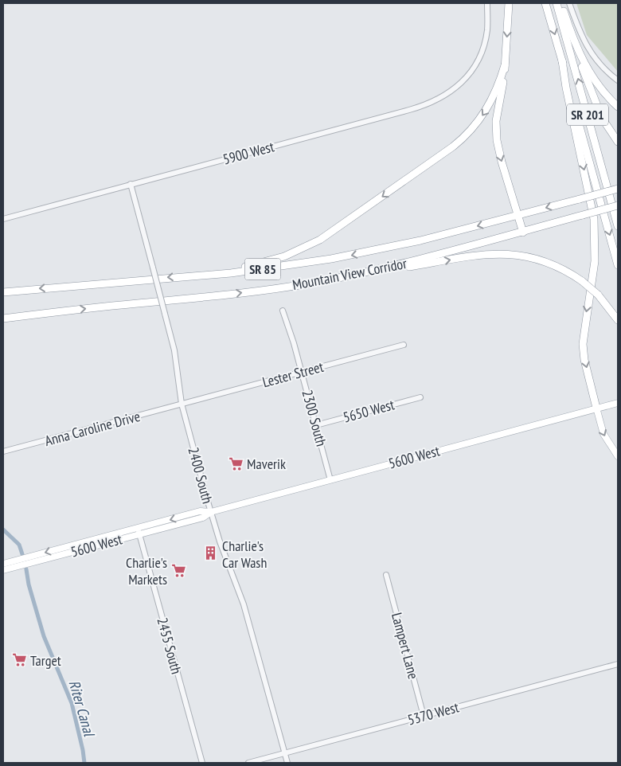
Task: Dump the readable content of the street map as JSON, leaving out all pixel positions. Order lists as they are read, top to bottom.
{
  "streets": {
    "highway": ["SR 201", "SR 85", "Mountain View Corridor"],
    "main road": ["5600 West"],
    "street": [
      "5900 West",
      "Lester Street",
      "5650 West",
      "2300 South",
      "Anna Caroline Drive",
      "2400 South",
      "2455 South",
      "Lampert Lane",
      "5370 West"
    ]
  },
  "crossings": [
    ["5900 West", "2400 South"],
    ["Lester Street", "2300 South"],
    ["Lester Street", "Anna Caroline Drive"],
    ["Lester Street", "2400 South"],
    ["5650 West", "2300 South"],
    ["2300 South", "5600 West"],
    ["Anna Caroline Drive", "2400 South"],
    ["5600 West", "2400 South"],
    ["5600 West", "2455 South"],
    ["2400 South", "5370 West"],
    ["Lampert Lane", "5370 West"]
  ],
  "water": ["Riter Canal"],
  "places": {
    "supermarket": ["Maverik", "Charlie's Markets", "Target"],
    "building": ["Charlie's Car Wash"]
  }
}
